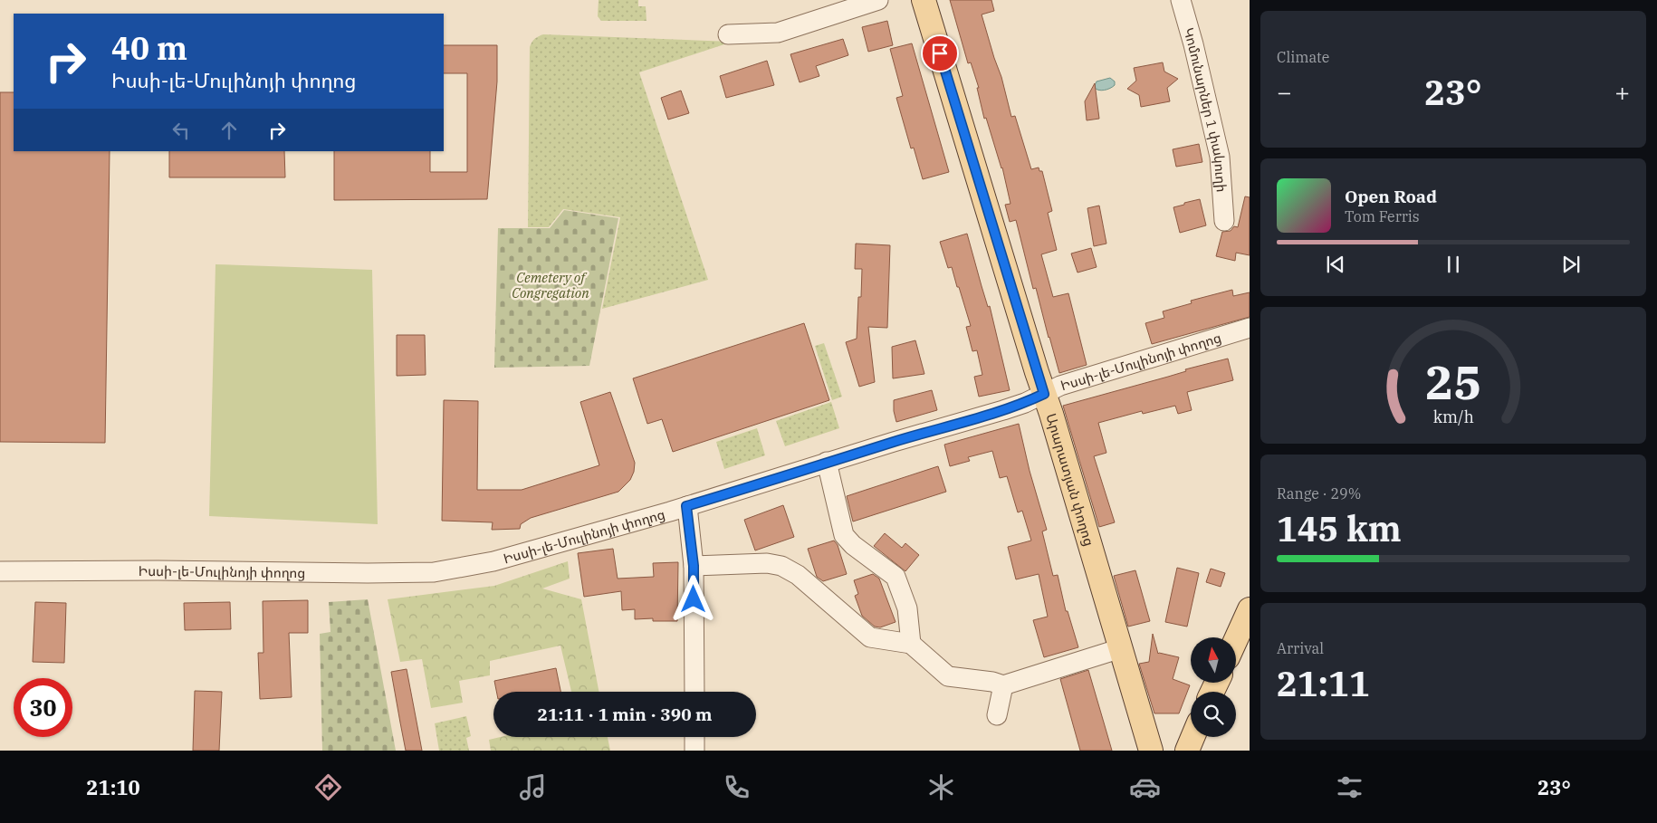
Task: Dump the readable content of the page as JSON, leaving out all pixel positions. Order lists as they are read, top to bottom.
{
  "streets": {
    "main road": ["Արարատյան փողոց"],
    "street": ["Կոմունարներ 1 փակուղի", "Իսսի-լե-Մուլինոյի փողոց"]
  },
  "crossings": [
    ["Իսսի-լե-Մուլինոյի փողոց", "Արարատյան փողոց"]
  ],
  "parks": ["Cemetery of Congregation"],
  "north": "top",
  "page": {
    "tile": [
      "Climate",
      ["Range · 29%", "145 km"],
      ["Arrival", "21:11"]
    ],
    "turn": ["40 m", "Իսսի-լե-Մուլինոյի փողոց"],
    "heat": ["−", "23°", "+"],
    "song": ["Open Road", "Tom Ferris"],
    "limit": "30",
    "trip": "21:11 · 1 min · 390 m",
    "tabs": ["21:10", "23°"],
    "gauge": ["25", "km/h"]
  }
}
